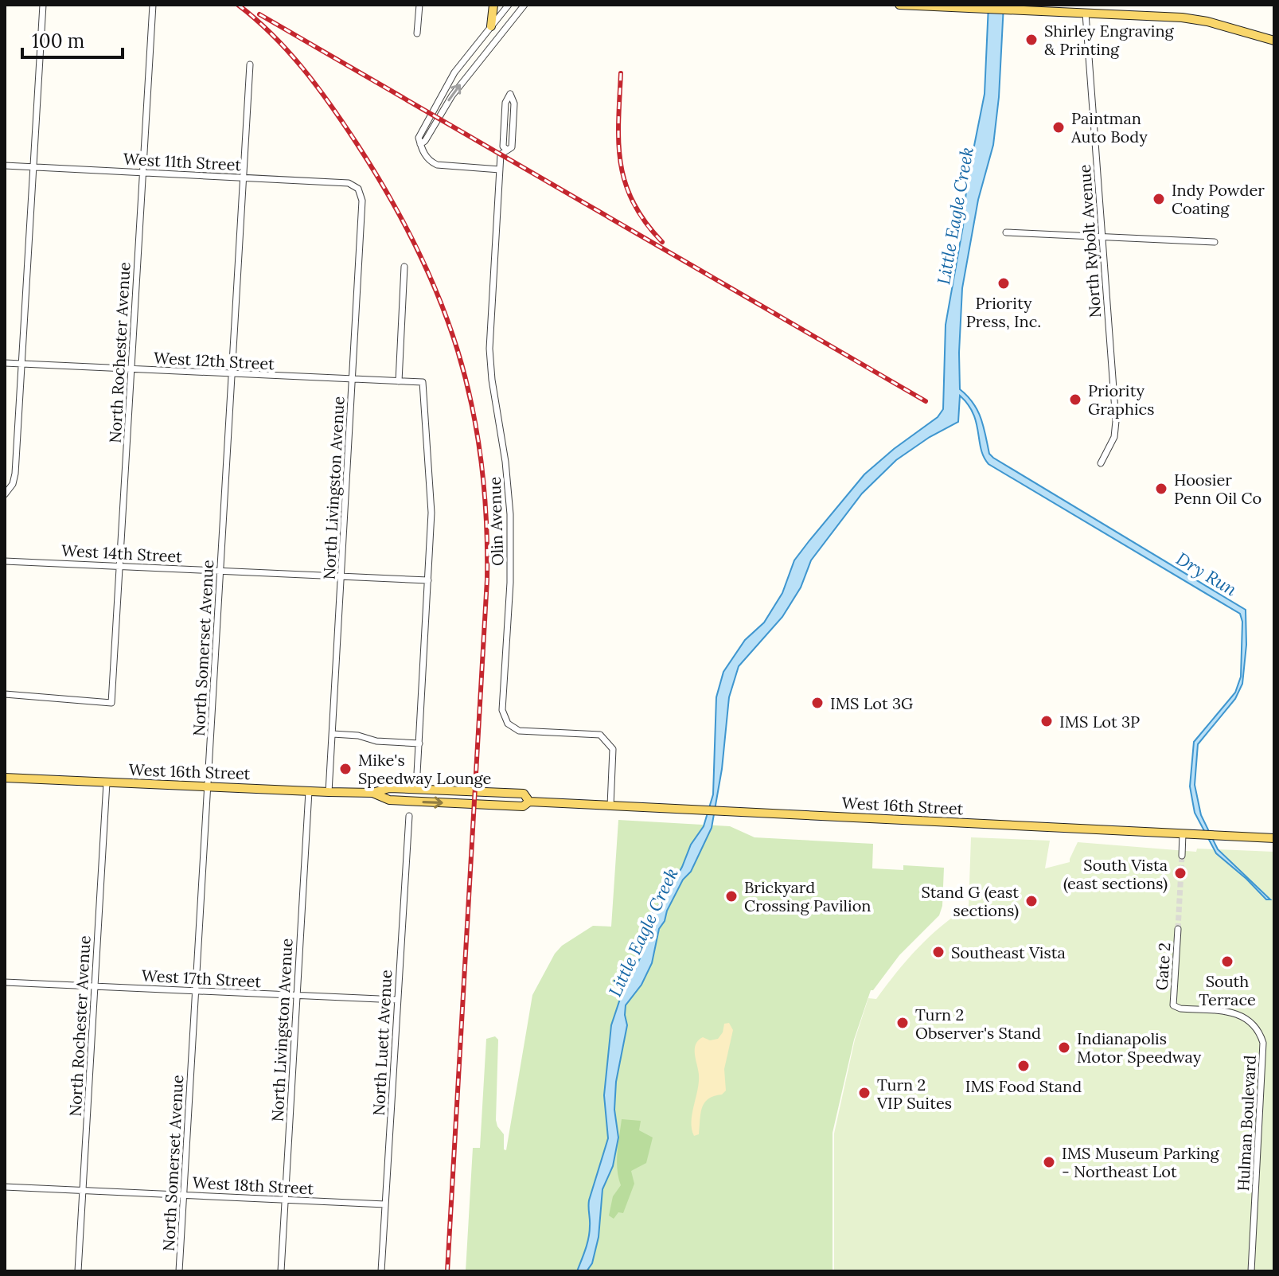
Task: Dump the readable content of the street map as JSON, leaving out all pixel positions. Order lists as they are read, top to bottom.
{
  "streets": {
    "main road": ["West 16th Street"],
    "street": [
      "West 11th Street",
      "North Rybolt Avenue",
      "North Rochester Avenue",
      "West 12th Street",
      "North Livingston Avenue",
      "Olin Avenue",
      "West 14th Street",
      "North Somerset Avenue",
      "Gate 2",
      "West 17th Street",
      "North Luett Avenue",
      "Hulman Boulevard",
      "West 18th Street"
    ]
  },
  "crossings": [
    ["West 11th Street", "North Rochester Avenue"],
    ["West 11th Street", "North Livingston Avenue"],
    ["West 11th Street", "North Somerset Avenue"],
    ["North Rochester Avenue", "West 12th Street"],
    ["North Rochester Avenue", "West 14th Street"],
    ["North Rochester Avenue", "West 16th Street"],
    ["North Rochester Avenue", "West 17th Street"],
    ["North Rochester Avenue", "West 18th Street"],
    ["West 12th Street", "North Livingston Avenue"],
    ["West 12th Street", "West 14th Street"],
    ["West 12th Street", "North Somerset Avenue"],
    ["North Livingston Avenue", "West 14th Street"],
    ["North Livingston Avenue", "West 16th Street"],
    ["North Livingston Avenue", "West 17th Street"],
    ["North Livingston Avenue", "West 18th Street"],
    ["Olin Avenue", "West 16th Street"],
    ["West 14th Street", "North Somerset Avenue"],
    ["North Somerset Avenue", "West 16th Street"],
    ["North Somerset Avenue", "West 17th Street"],
    ["North Somerset Avenue", "West 18th Street"],
    ["Gate 2", "Hulman Boulevard"],
    ["West 17th Street", "North Luett Avenue"],
    ["North Luett Avenue", "West 18th Street"]
  ],
  "water": ["Little Eagle Creek", "Dry Run"],
  "places": [
    "Shirley Engraving & Printing",
    "Paintman Auto Body",
    "Indy Powder Coating",
    "Priority Press, Inc.",
    "Priority Graphics",
    "Hoosier Penn Oil Co",
    "IMS Lot 3G",
    "IMS Lot 3P",
    "Mike's Speedway Lounge",
    "South Vista (east sections)",
    "Brickyard Crossing Pavilion",
    "Stand G (east sections)",
    "Southeast Vista",
    "South Terrace",
    "Turn 2 Observer's Stand",
    "Indianapolis Motor Speedway",
    "IMS Food Stand",
    "Turn 2 VIP Suites",
    "IMS Museum Parking - Northeast Lot"
  ],
  "scale_bar": "100 m"
}
